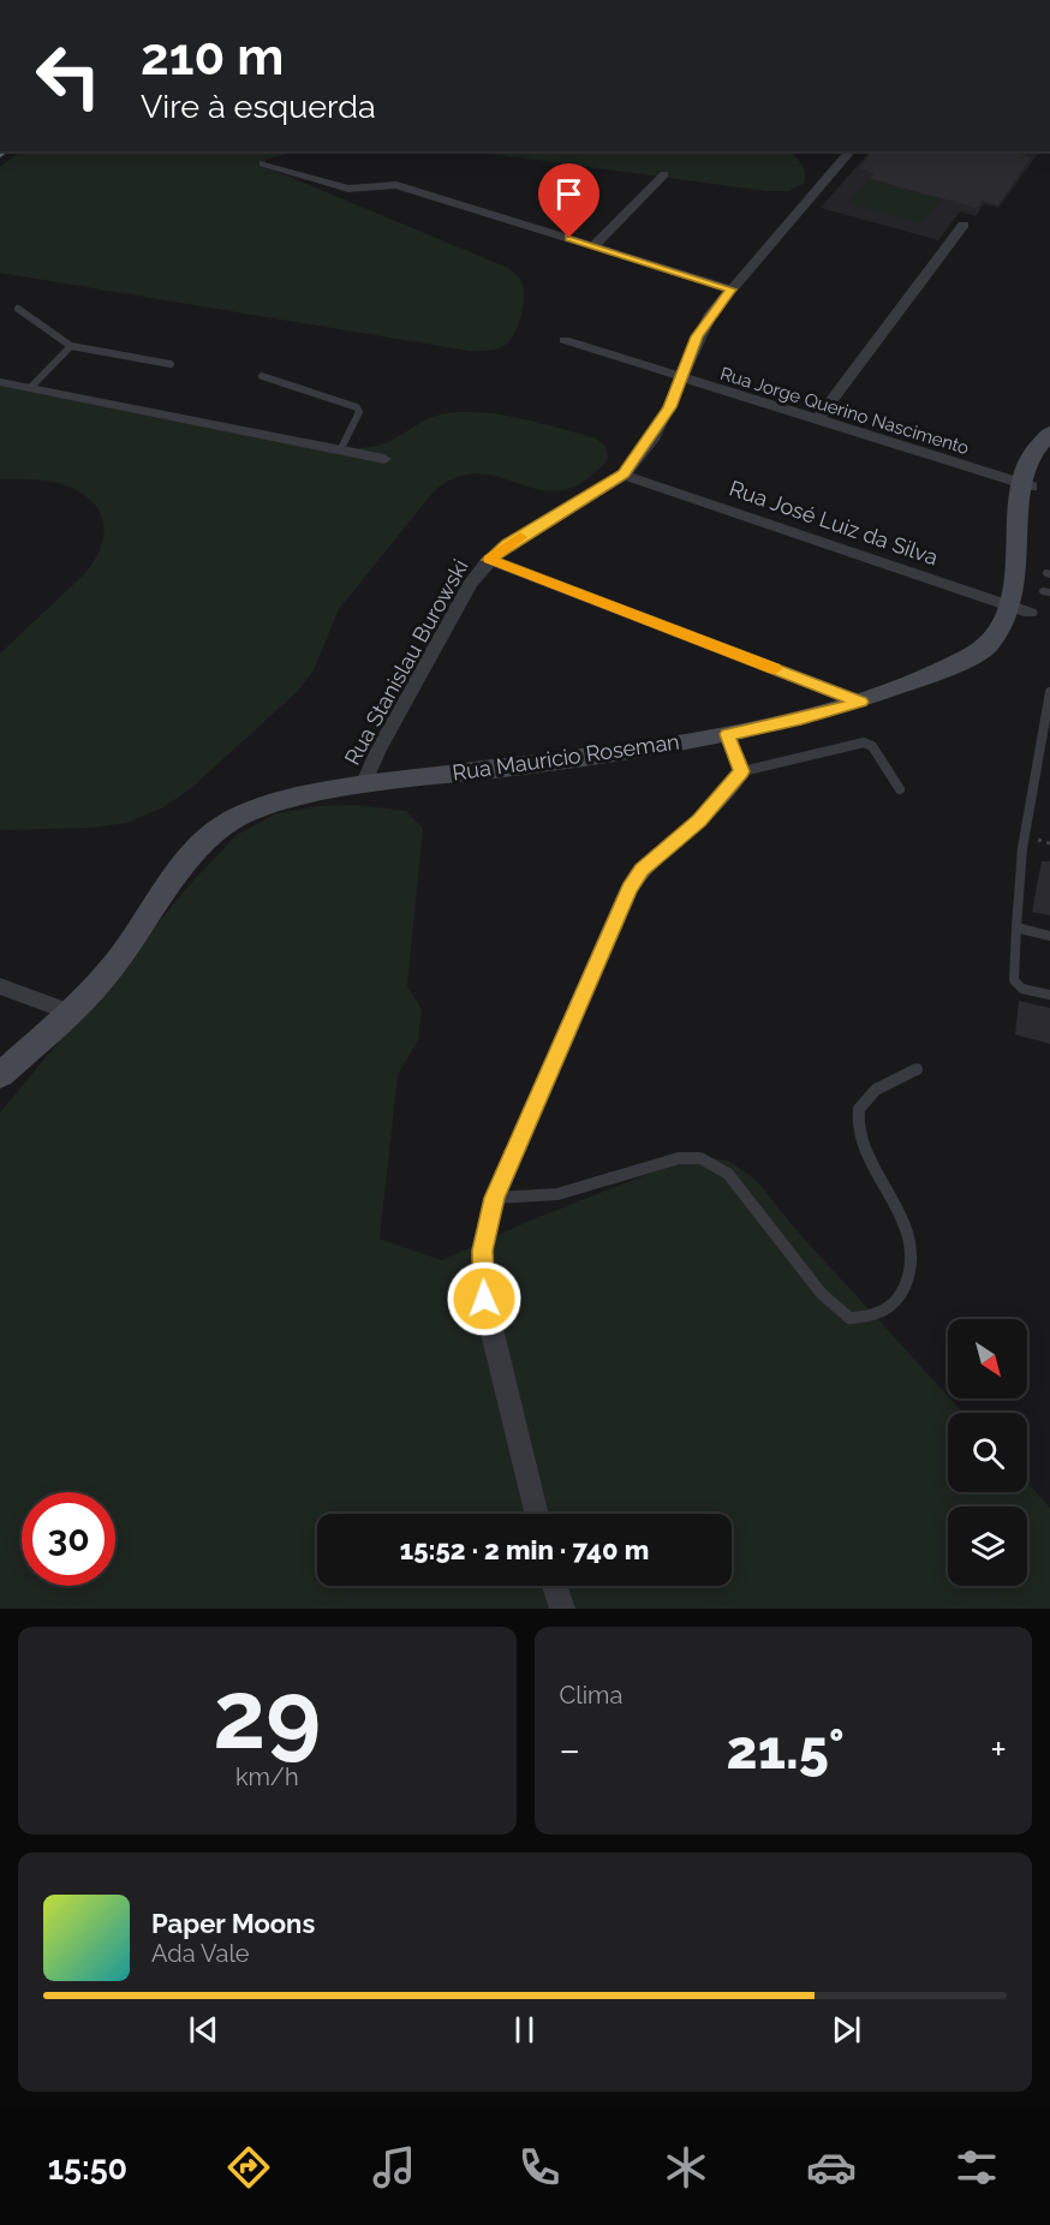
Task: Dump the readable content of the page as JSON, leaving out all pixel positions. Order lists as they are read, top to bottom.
{
  "streets": {
    "main road": ["Rua Mauricio Roseman"],
    "street": ["Rua Jorge Querino Nascimento", "Rua José Luiz da Silva", "Rua Stanislau Burowski"]
  },
  "crossings": [
    ["Rua Jorge Querino Nascimento", "Rua Stanislau Burowski"],
    ["Rua Jorge Querino Nascimento", "Rua Mauricio Roseman"],
    ["Rua José Luiz da Silva", "Rua Stanislau Burowski"],
    ["Rua José Luiz da Silva", "Rua Mauricio Roseman"],
    ["Rua Stanislau Burowski", "Rua Mauricio Roseman"]
  ],
  "north": "bottom right",
  "page": {
    "turn": ["210 m", "Vire à esquerda"],
    "limit": "30",
    "trip": "15:52 · 2 min · 740 m",
    "tile": [
      ["29", "km/h"],
      "Clima"
    ],
    "heat": ["−", "21.5°", "+"],
    "song": ["Paper Moons", "Ada Vale"],
    "tabs": "15:50"
  }
}
